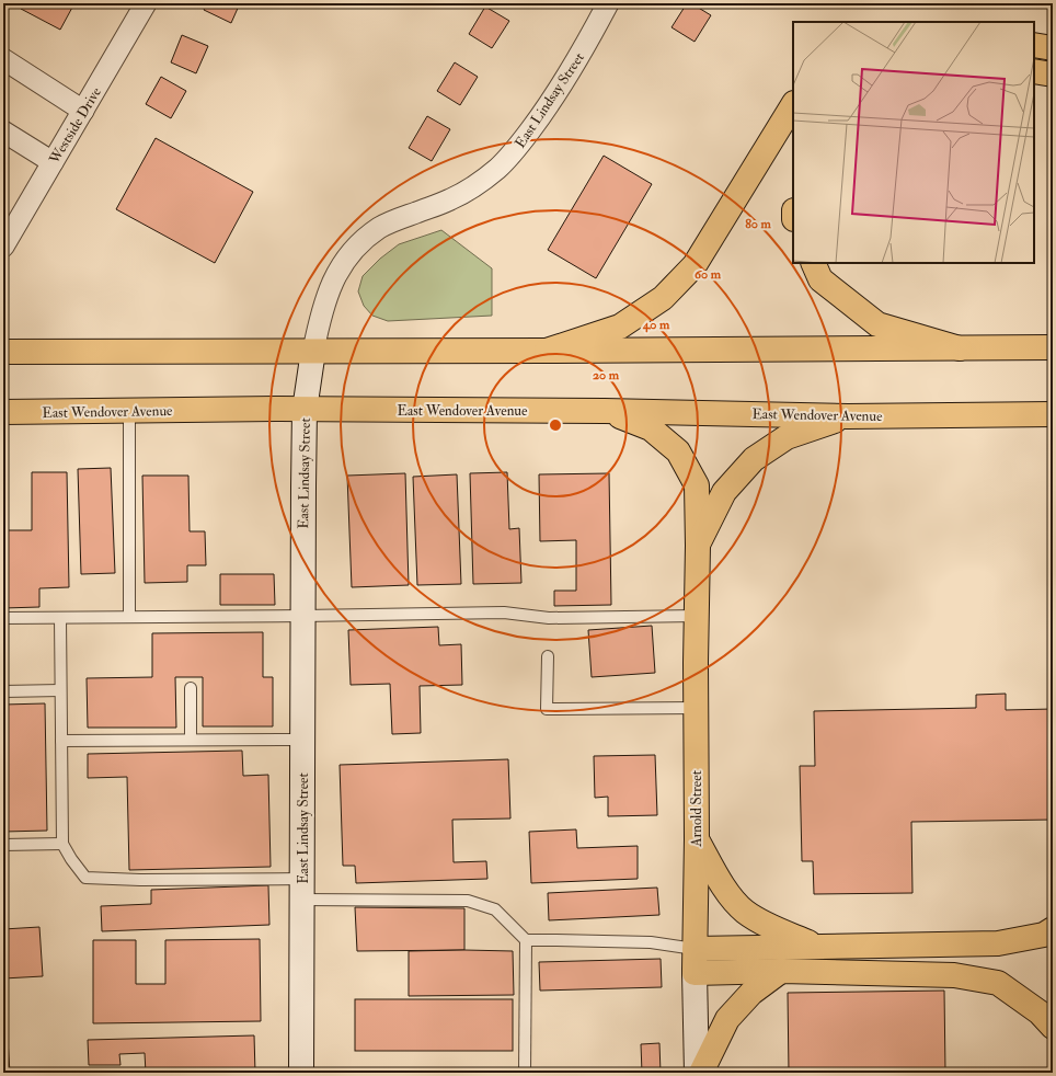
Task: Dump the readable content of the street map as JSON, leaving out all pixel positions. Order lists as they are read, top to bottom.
{
  "streets": {
    "highway": ["East Wendover Avenue", "Arnold Street"],
    "main road": ["East Lindsay Street"],
    "street": ["Westside Drive"]
  },
  "crossings": [
    ["East Lindsay Street", "East Wendover Avenue"],
    ["East Wendover Avenue", "Arnold Street"]
  ],
  "rings": [
    "80 m",
    "60 m",
    "40 m",
    "20 m"
  ]
}
